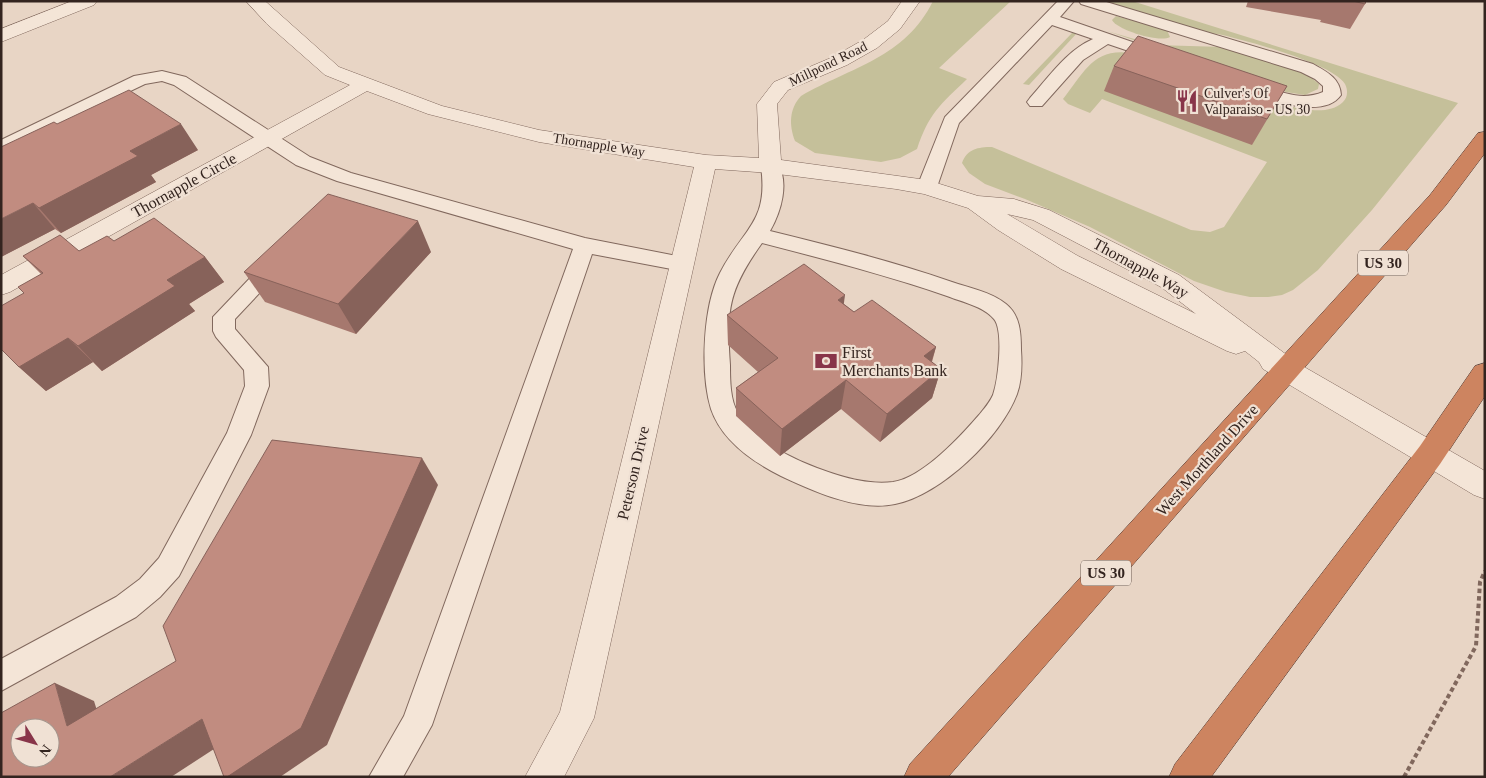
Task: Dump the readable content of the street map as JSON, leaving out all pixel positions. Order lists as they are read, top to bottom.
{
  "streets": {
    "highway": ["US 30", "West Morthland Drive"],
    "street": [
      "Millpond Road",
      "Thornapple Way",
      "Thornapple Circle",
      "Peterson Drive"
    ]
  },
  "crossings": [
    ["Millpond Road", "Thornapple Way"],
    ["Thornapple Way", "Thornapple Circle"],
    ["Thornapple Way", "West Morthland Drive"],
    ["Thornapple Way", "Peterson Drive"]
  ],
  "places": {
    "restaurant": ["Culver's Of Valparaiso - US 30"],
    "bank": ["First Merchants Bank"]
  },
  "north": "bottom right"
}
